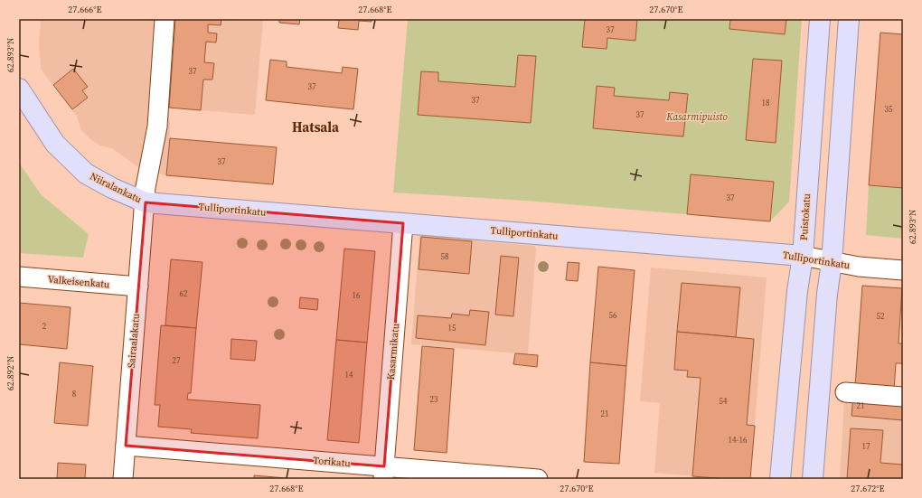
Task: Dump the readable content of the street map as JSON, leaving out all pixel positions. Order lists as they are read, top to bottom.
{
  "streets": {
    "main road": ["Niiralankatu", "Tulliportinkatu", "Puistokatu"],
    "street": [
      "Valkeisenkatu",
      "Sairaalakatu",
      "Kasarmikatu",
      "Torikatu"
    ]
  },
  "crossings": [
    ["Niiralankatu", "Tulliportinkatu"],
    ["Niiralankatu", "Sairaalakatu"],
    ["Tulliportinkatu", "Puistokatu"],
    ["Tulliportinkatu", "Sairaalakatu"],
    ["Tulliportinkatu", "Kasarmikatu"],
    ["Valkeisenkatu", "Sairaalakatu"],
    ["Sairaalakatu", "Torikatu"],
    ["Kasarmikatu", "Torikatu"]
  ],
  "districts": ["Hatsala"],
  "parks": ["Kasarmipuisto"],
  "house_numbers": [
    "37",
    "37",
    "37",
    "37",
    "18",
    "35",
    "37",
    "37",
    "37",
    "58",
    "62",
    "16",
    "56",
    "52",
    "2",
    "15",
    "27",
    "14",
    "8",
    "23",
    "54",
    "21",
    "21",
    "14-16",
    "17"
  ],
  "coordinates": [
    "27.666°E",
    "27.668°E",
    "27.670°E",
    "62.893°N",
    "62.892°N",
    "27.672°E"
  ]
}
